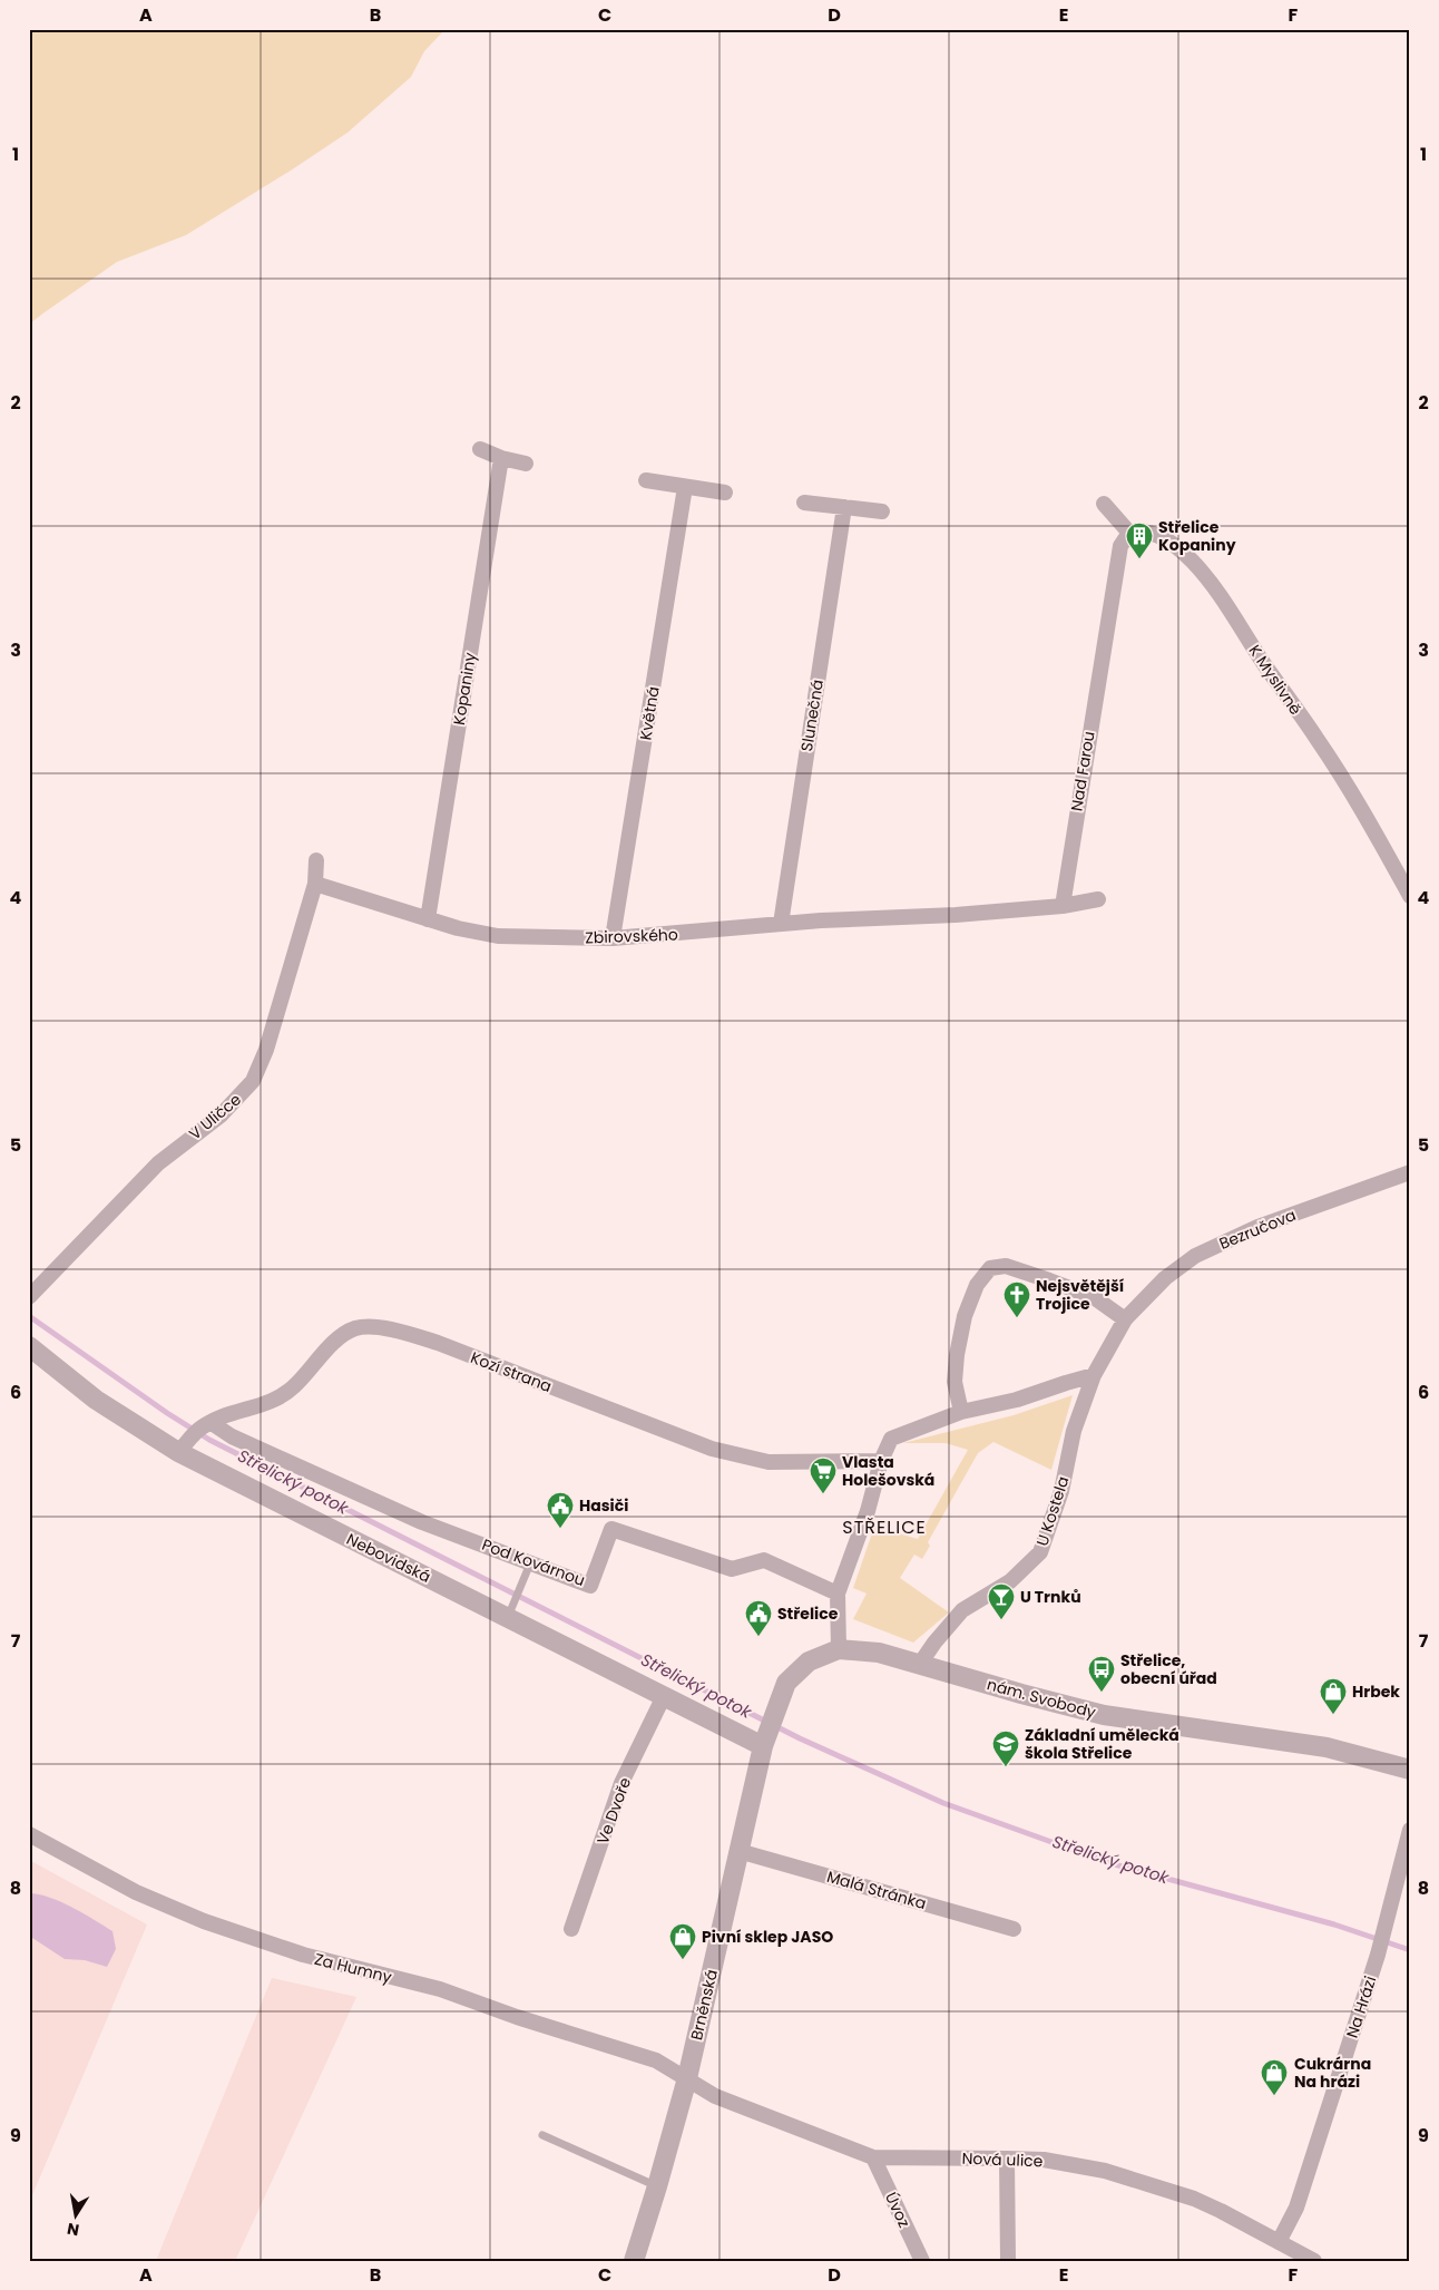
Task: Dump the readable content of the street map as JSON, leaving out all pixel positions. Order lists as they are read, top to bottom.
{
  "streets": {
    "street": [
      "K Myslivně",
      "Kopaniny",
      "Květná",
      "Slunečná",
      "Nad Farou",
      "Zbirovského",
      "V Uličce",
      "Bezručova",
      "Kozí strana",
      "U Kostela",
      "Nebovidská",
      "Pod Kovárnou",
      "nám. Svobody",
      "Ve Dvoře",
      "Malá Stránka",
      "Za Humny",
      "Brněnská",
      "Na Hrázi",
      "Nová ulice",
      "Úvoz"
    ]
  },
  "crossings": [
    ["K Myslivně", "Nad Farou"],
    ["Kopaniny", "Zbirovského"],
    ["Květná", "Zbirovského"],
    ["Slunečná", "Zbirovského"],
    ["Nad Farou", "Zbirovského"],
    ["Zbirovského", "V Uličce"],
    ["Bezručova", "U Kostela"],
    ["Kozí strana", "Nebovidská"],
    ["U Kostela", "nám. Svobody"],
    ["Nebovidská", "Pod Kovárnou"],
    ["Nebovidská", "nám. Svobody"],
    ["Nebovidská", "Ve Dvoře"],
    ["Nebovidská", "Brněnská"],
    ["nám. Svobody", "Brněnská"],
    ["Malá Stránka", "Brněnská"],
    ["Za Humny", "Brněnská"],
    ["Za Humny", "Nová ulice"],
    ["Brněnská", "Nová ulice"],
    ["Na Hrázi", "Nová ulice"],
    ["Nová ulice", "Úvoz"]
  ],
  "districts": ["STŘELICE"],
  "water": ["Střelický potok"],
  "places": {
    "building": ["Střelice Kopaniny"],
    "church": ["Nejsvětější Trojice"],
    "supermarket": ["Vlasta Holešovská"],
    "public building": ["Hasiči", "Střelice"],
    "bar": ["U Trnků"],
    "bus stop": ["Střelice, obecní úřad"],
    "shop": ["Hrbek", "Pivní sklep JASO", "Cukrárna Na hrázi"],
    "school or university": ["Základní umělecká škola Střelice"]
  },
  "north": "bottom",
  "grid": {
    "columns": [
      "A",
      "B",
      "C",
      "D",
      "E",
      "F"
    ],
    "rows": [
      "1",
      "2",
      "3",
      "4",
      "5",
      "6",
      "7",
      "8",
      "9"
    ]
  }
}
